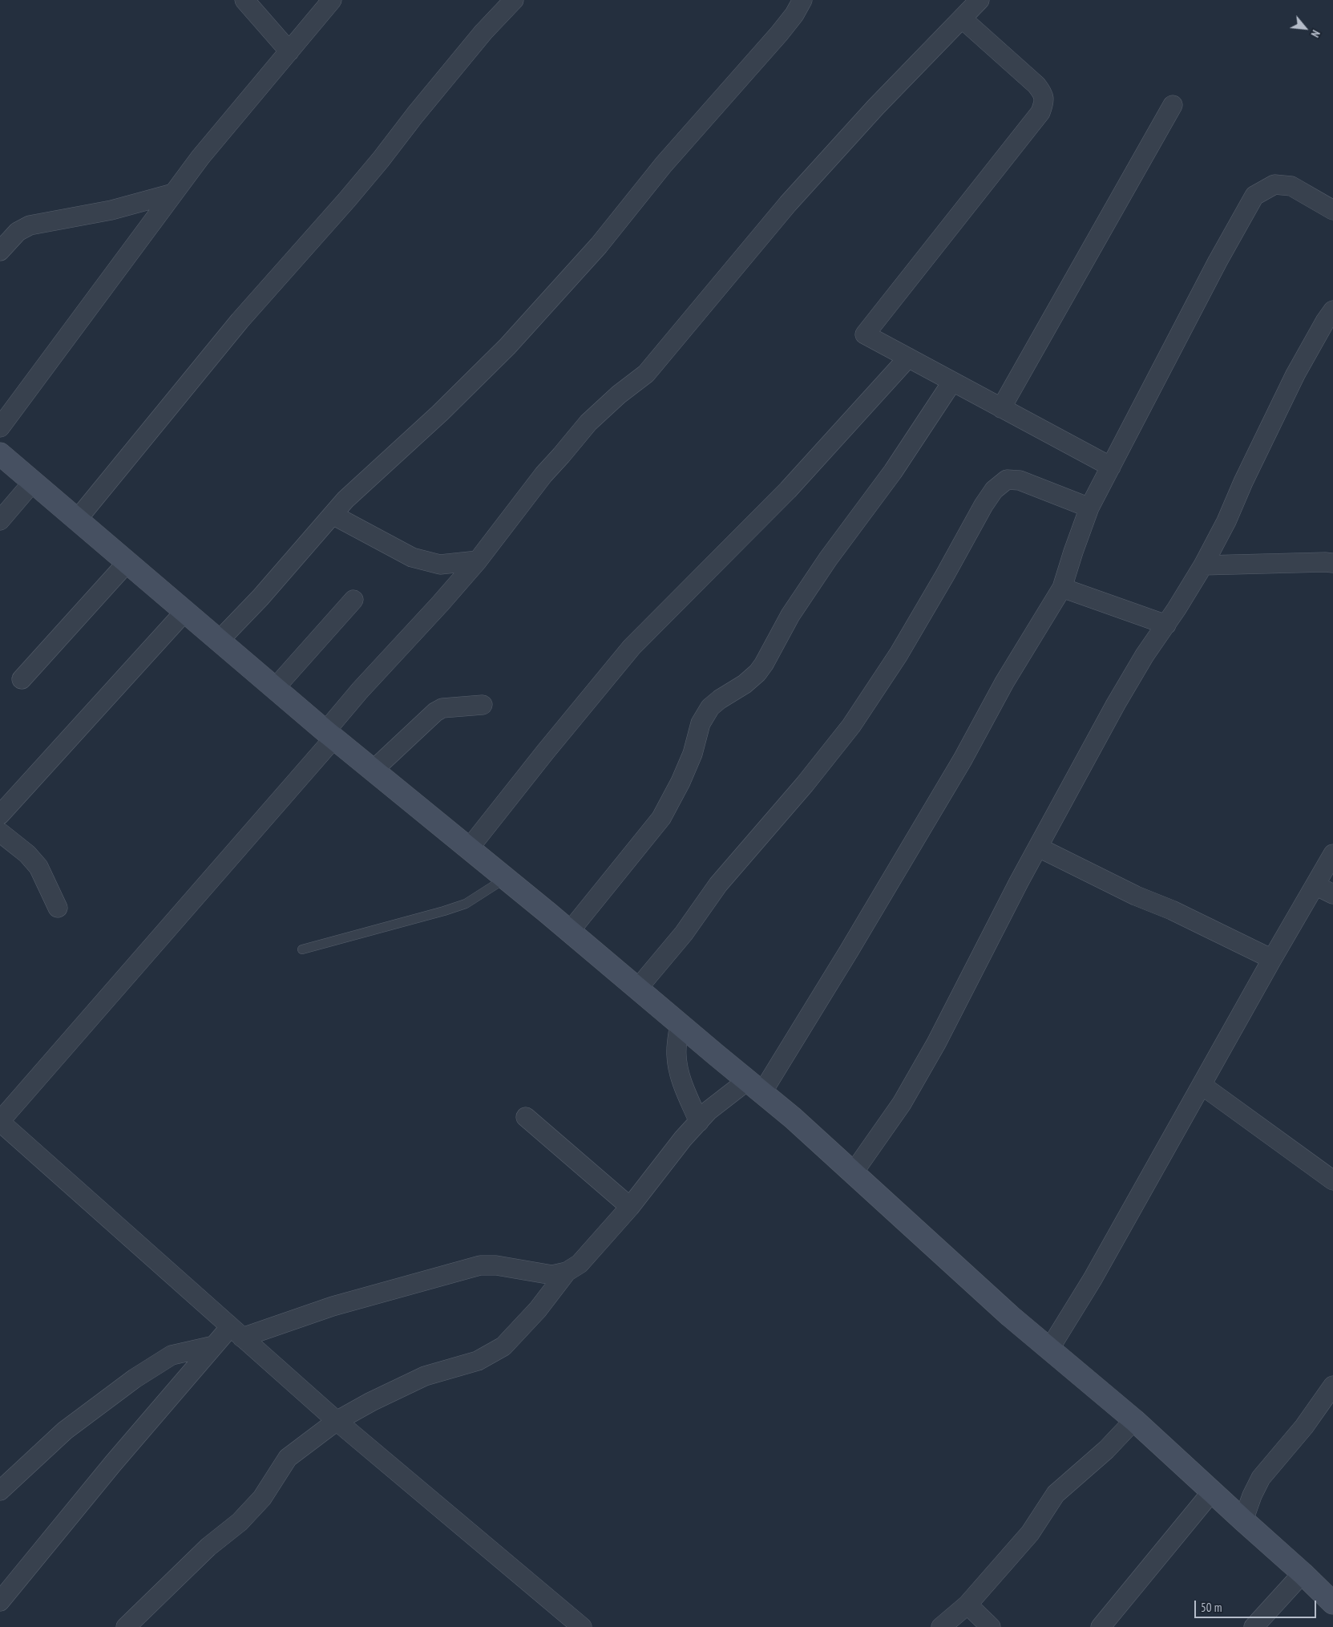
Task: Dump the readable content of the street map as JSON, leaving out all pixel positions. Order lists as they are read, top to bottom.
{
  "scale_bar": "50 m",
  "north": "bottom right"
}
